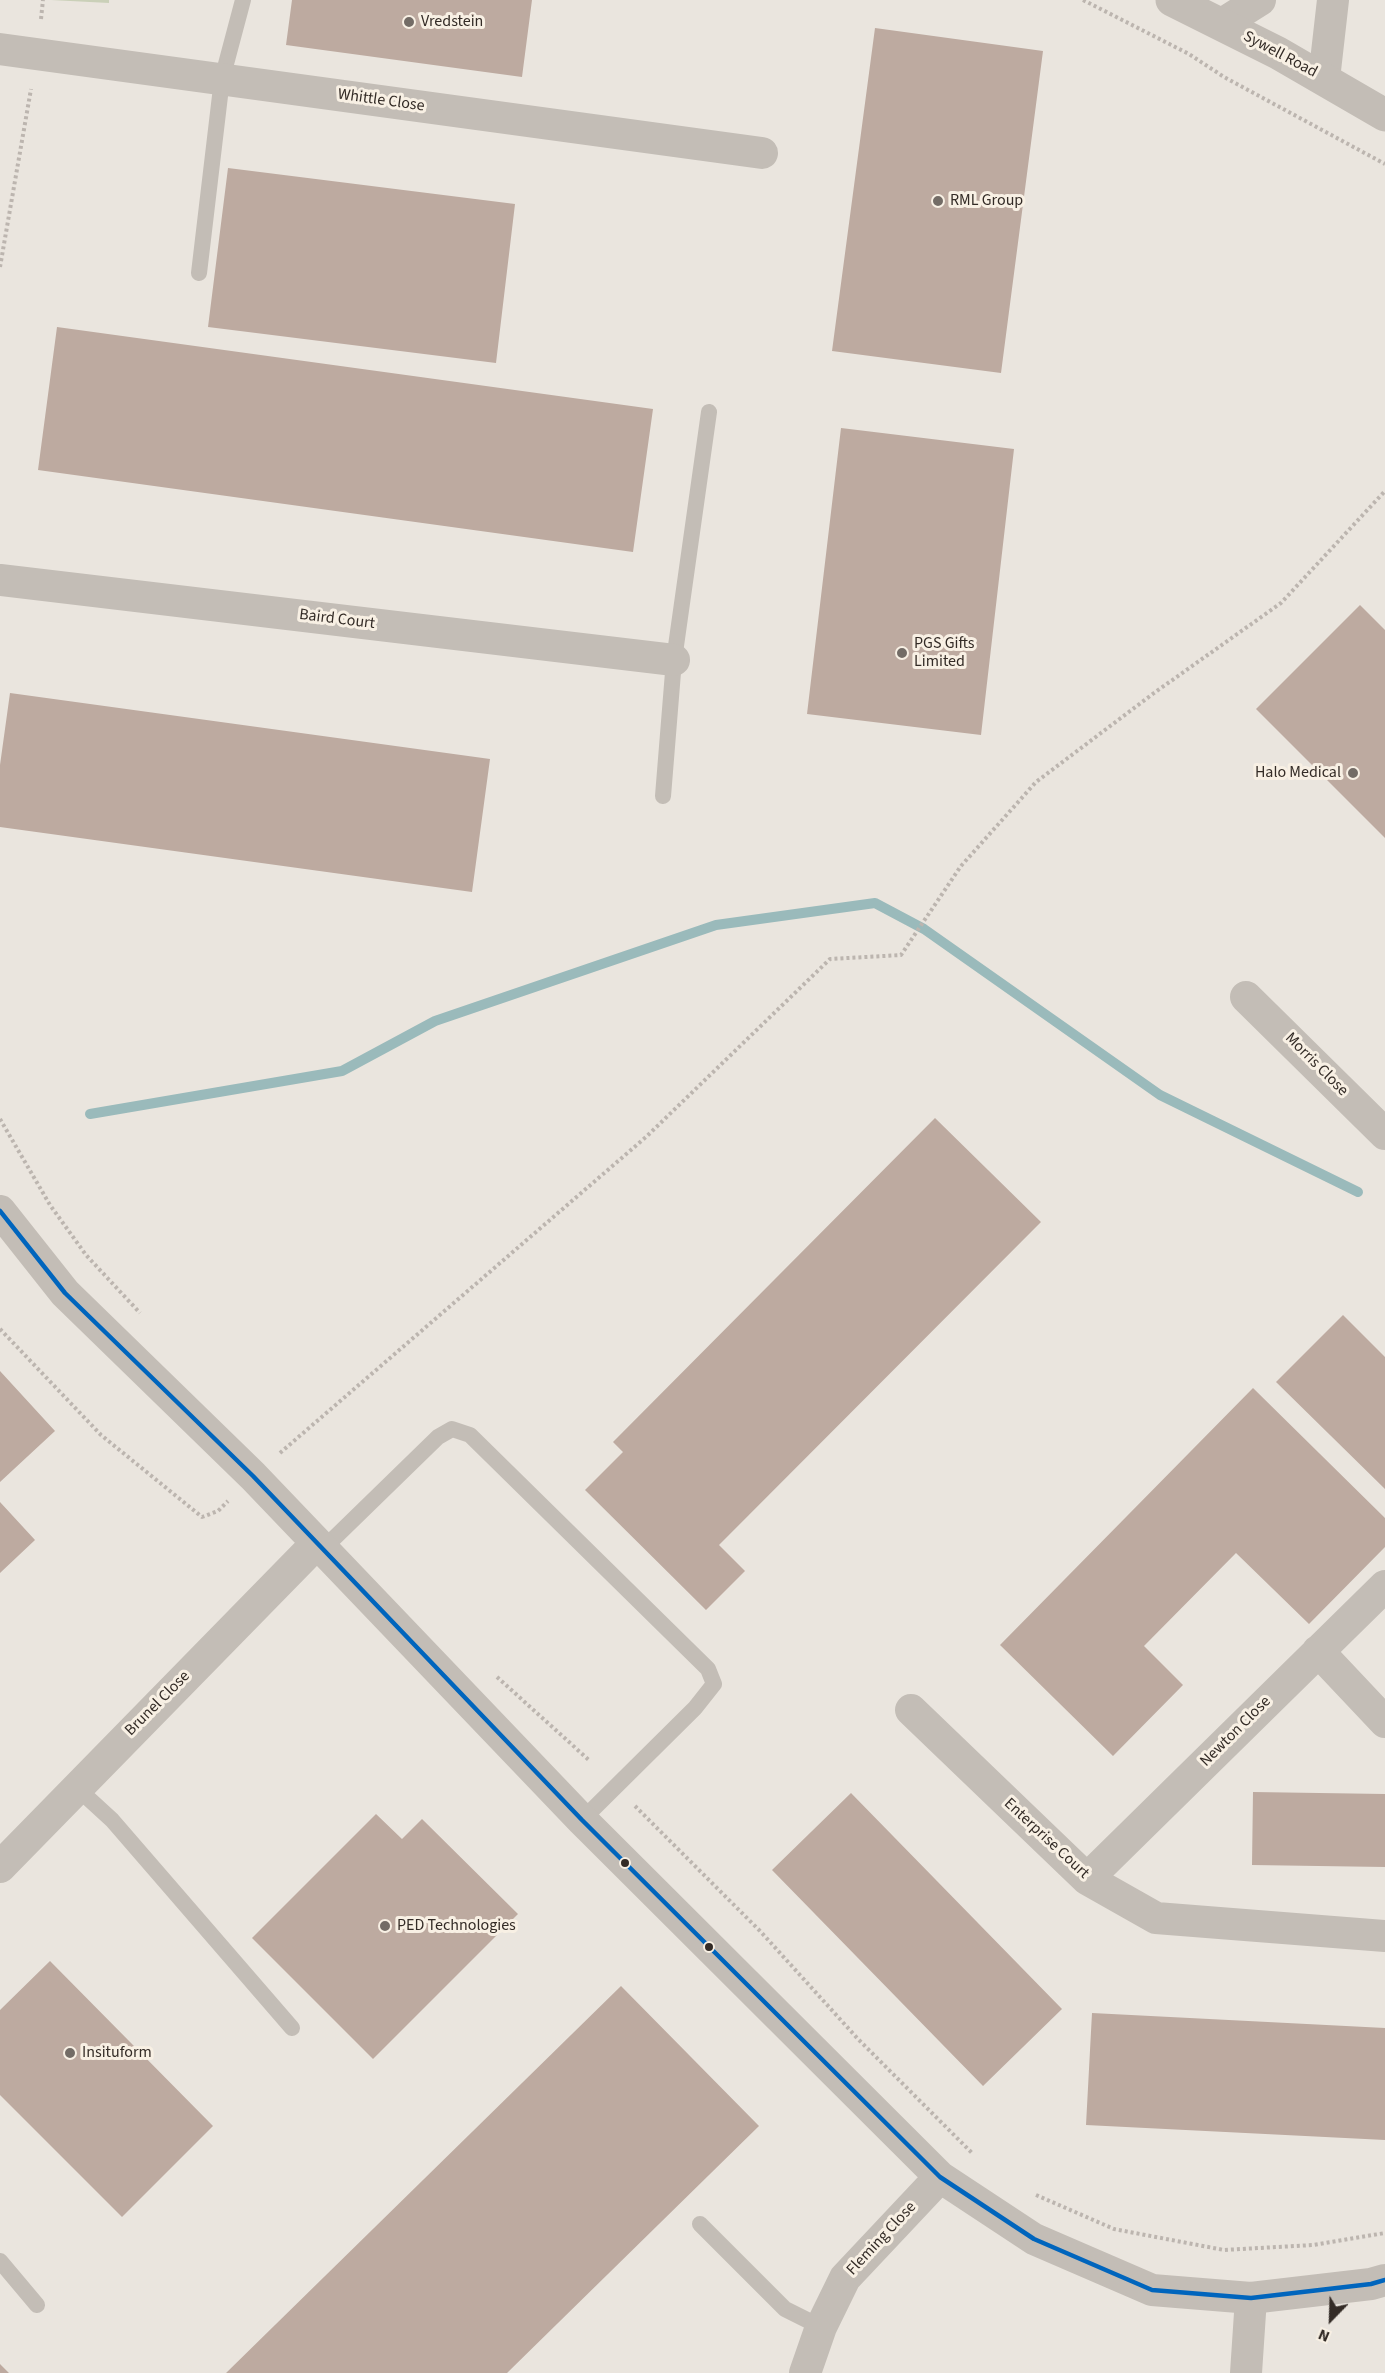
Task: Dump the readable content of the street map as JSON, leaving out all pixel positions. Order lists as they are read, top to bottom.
{
  "streets": {
    "street": [
      "Sywell Road",
      "Whittle Close",
      "Baird Court",
      "Morris Close",
      "Brunel Close",
      "Newton Close",
      "Enterprise Court",
      "Fleming Close"
    ]
  },
  "crossings": [
    ["Newton Close", "Enterprise Court"]
  ],
  "places": [
    "Vredstein",
    "RML Group",
    "PGS Gifts Limited",
    "Halo Medical",
    "PED Technologies",
    "Insituform"
  ],
  "north": "bottom left"
}
